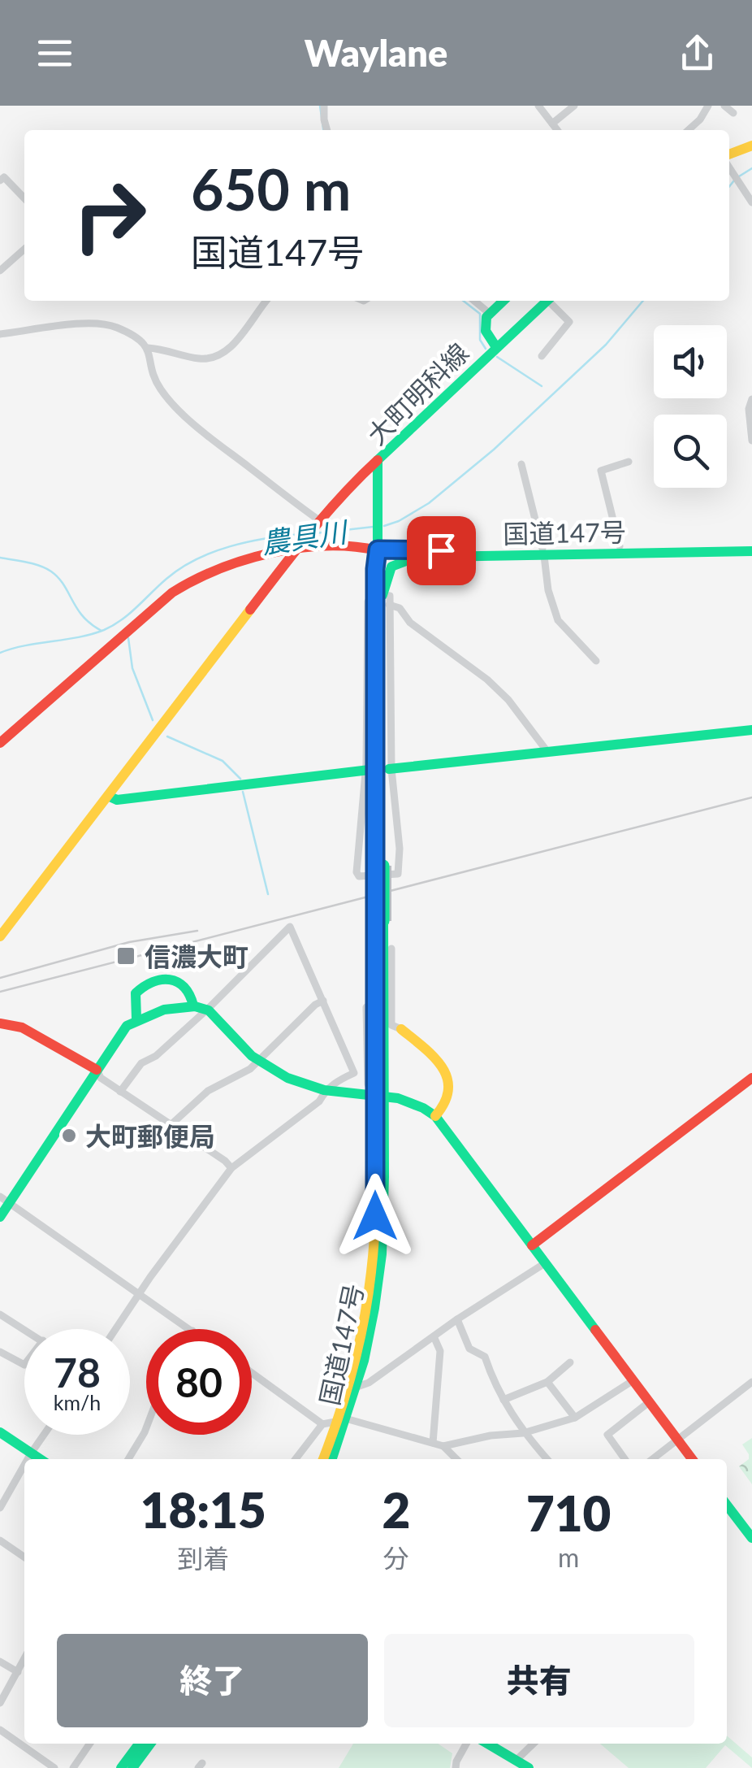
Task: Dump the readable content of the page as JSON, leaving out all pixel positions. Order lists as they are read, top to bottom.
{
  "streets": {
    "main road": ["大町明科線", "国道147号"]
  },
  "crossings": [
    ["大町明科線", "国道147号"]
  ],
  "water": ["農具川"],
  "places": {
    "transit": ["信濃大町"],
    "other": ["大町郵便局"]
  },
  "page": {
    "header": "Waylane",
    "turn": ["650 m", "国道147号"],
    "speed": "78 km/h",
    "limit": "80",
    "eta": [
      "18:15",
      "到着",
      "2",
      "分",
      "710",
      "m"
    ],
    "buttons": ["終了", "共有"]
  }
}
